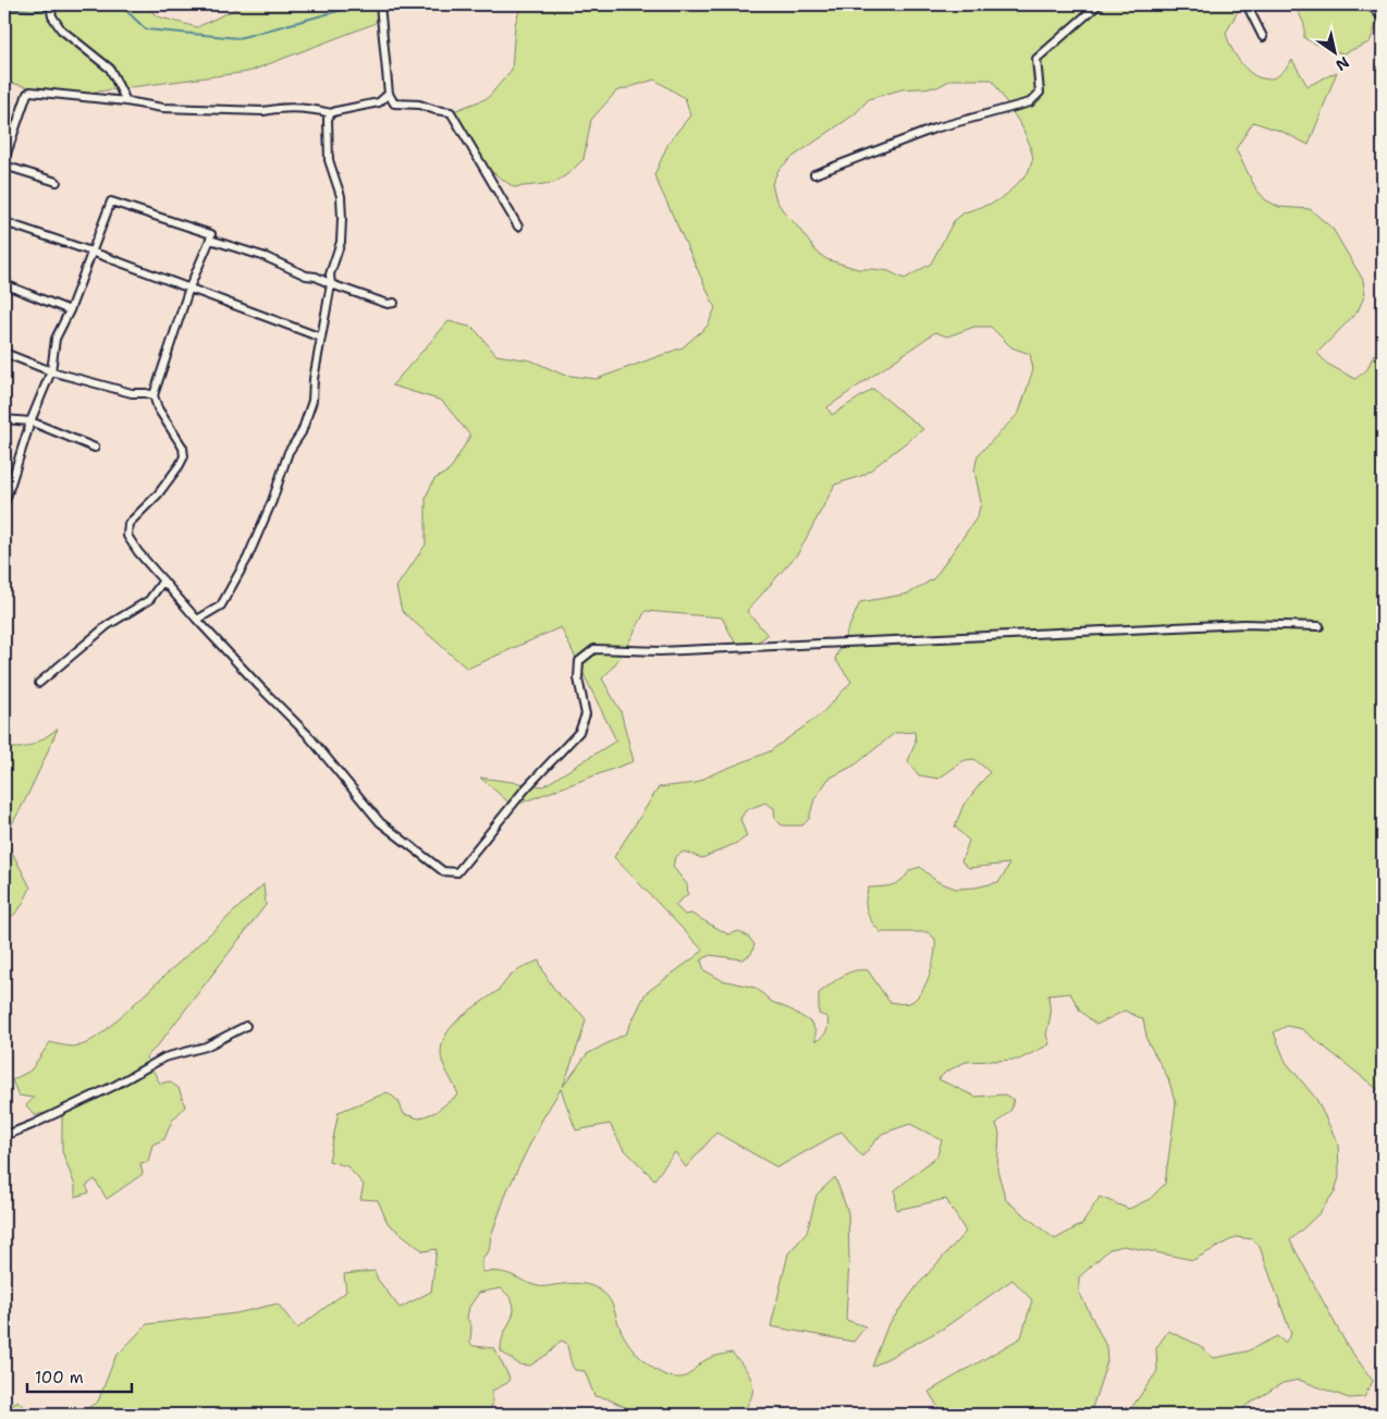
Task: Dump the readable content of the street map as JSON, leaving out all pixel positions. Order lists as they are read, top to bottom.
{
  "scale_bar": "100 m",
  "north": "bottom right"
}
